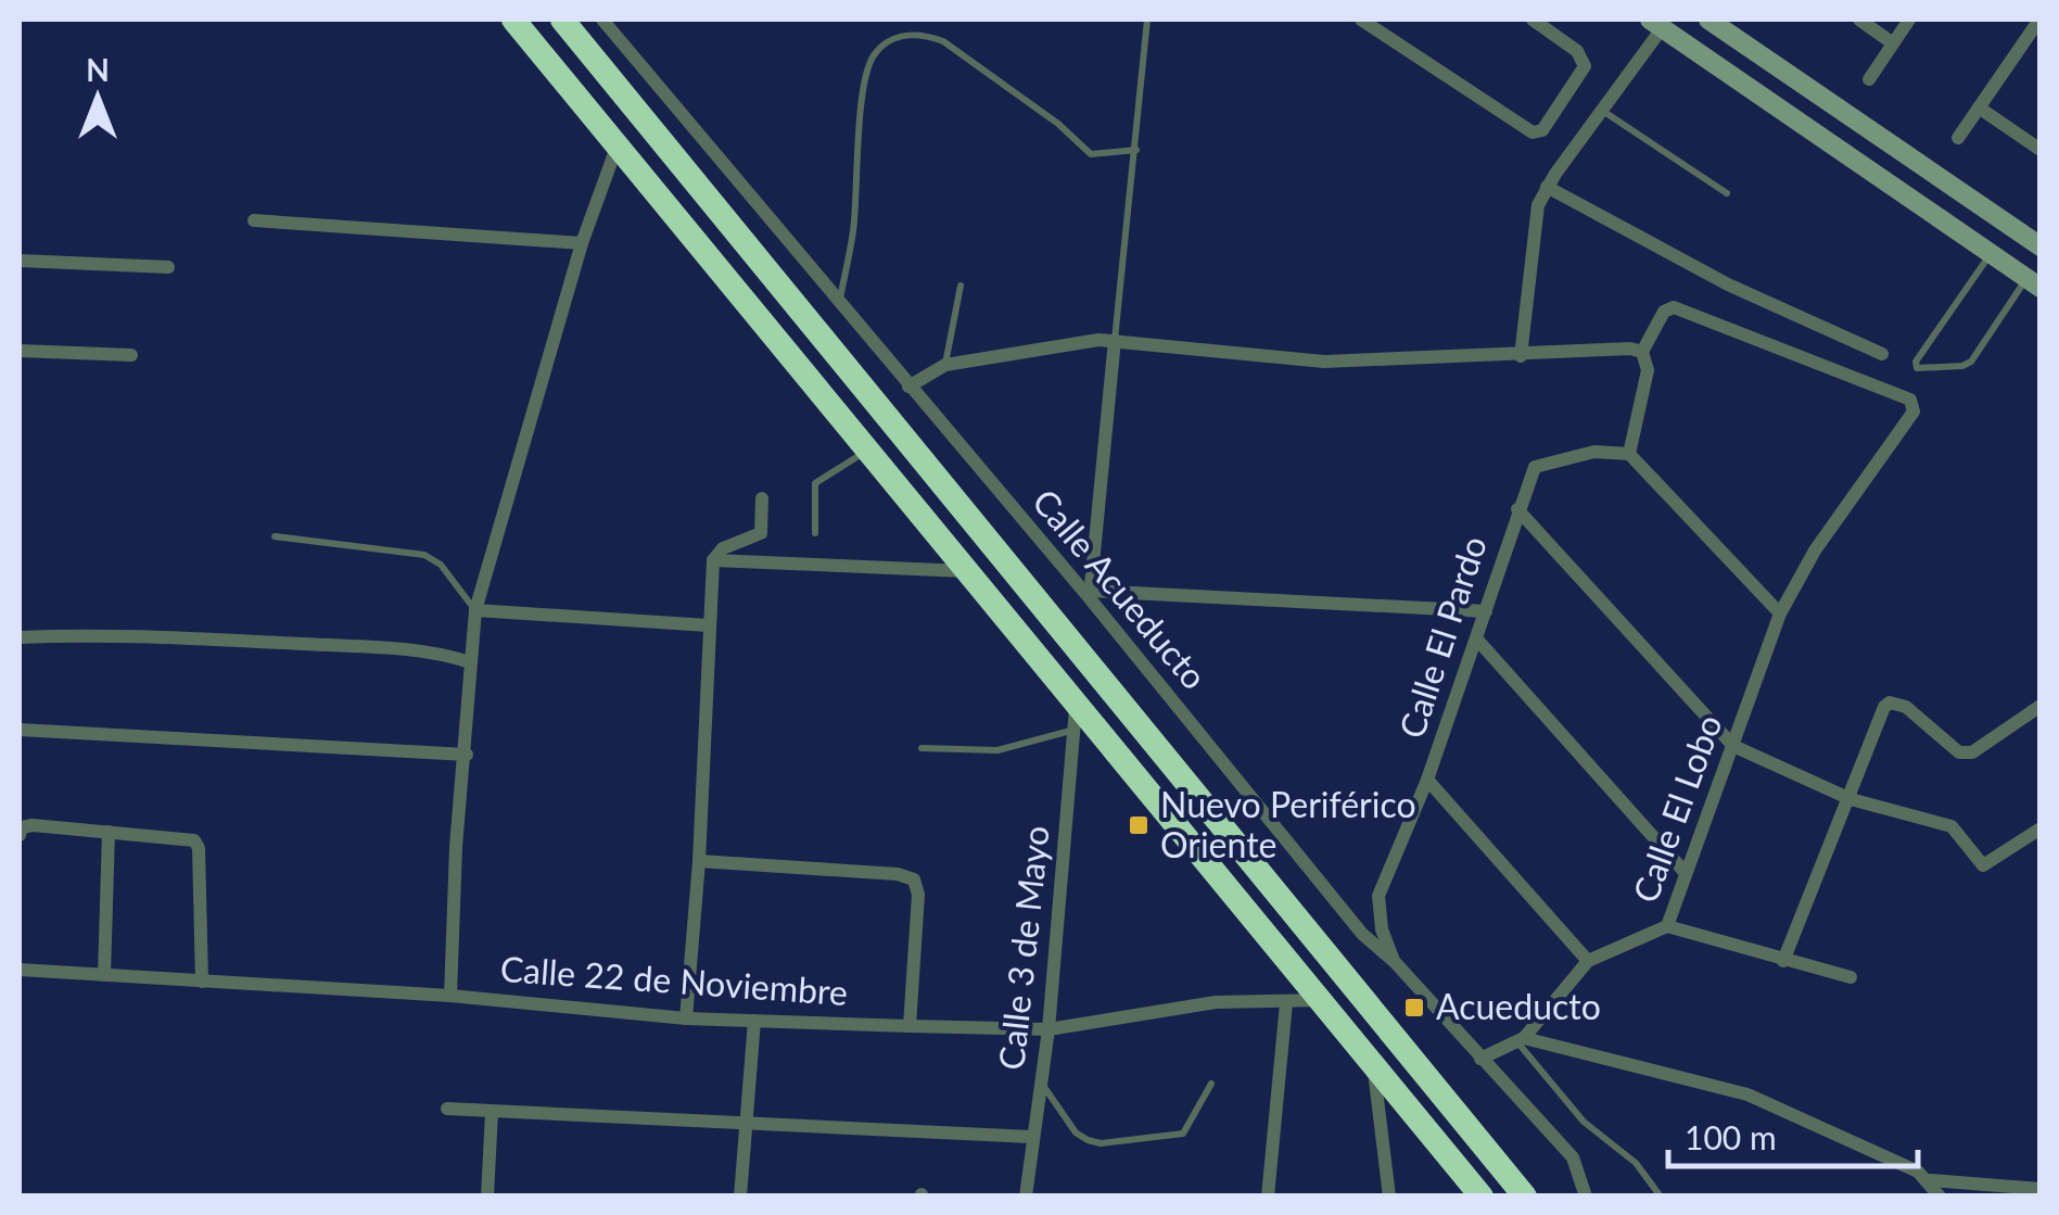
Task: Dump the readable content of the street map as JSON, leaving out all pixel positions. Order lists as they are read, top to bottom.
{
  "streets": {
    "street": [
      "Calle Acueducto",
      "Calle El Pardo",
      "Calle El Lobo",
      "Calle 3 de Mayo",
      "Calle 22 de Noviembre"
    ]
  },
  "crossings": [
    ["Calle Acueducto", "Calle El Pardo"],
    ["Calle Acueducto", "Calle El Lobo"],
    ["Calle 3 de Mayo", "Calle 22 de Noviembre"]
  ],
  "places": {
    "transit": ["Nuevo Periférico Oriente", "Acueducto"]
  },
  "scale_bar": "100 m",
  "north": "top"
}
